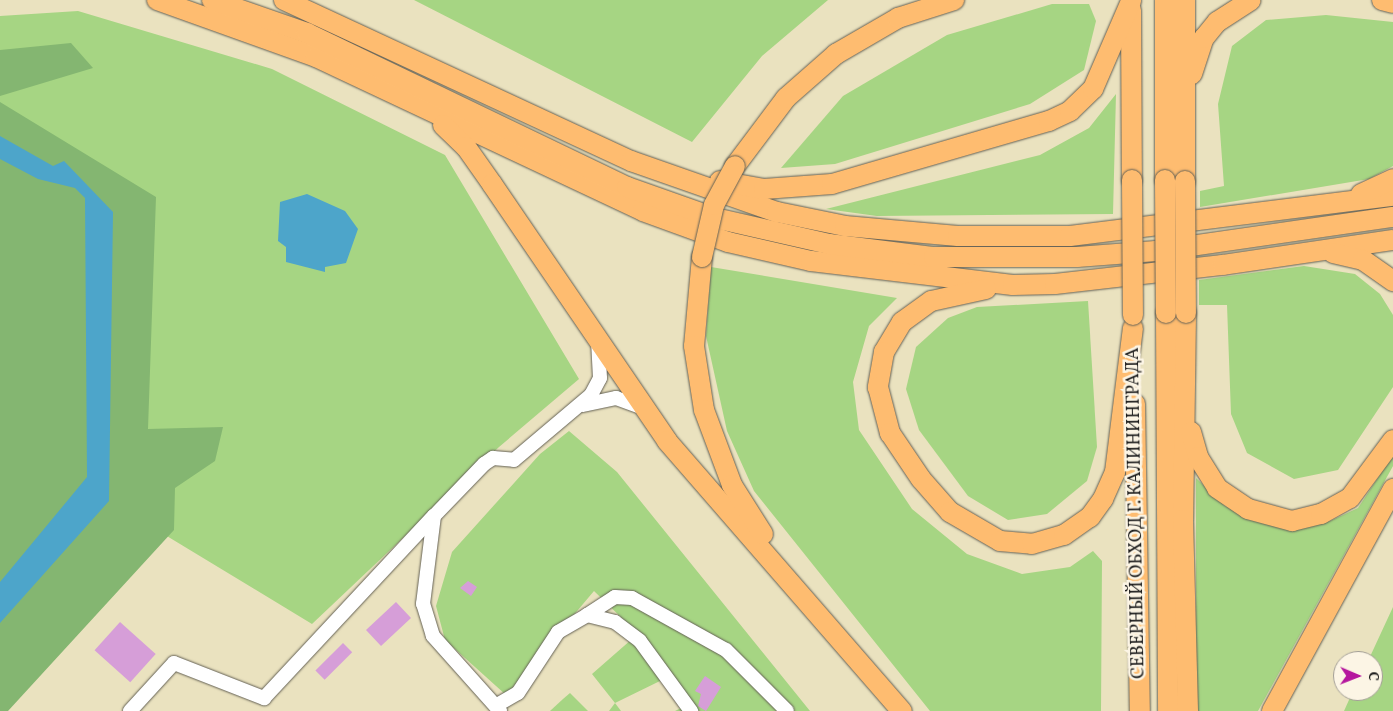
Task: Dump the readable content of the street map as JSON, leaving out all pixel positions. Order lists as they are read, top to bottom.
{
  "streets": {
    "highway": ["СЕВЕРНЫЙ ОБХОД Г. КАЛИНИНГРАДА"]
  },
  "north": "right"
}
